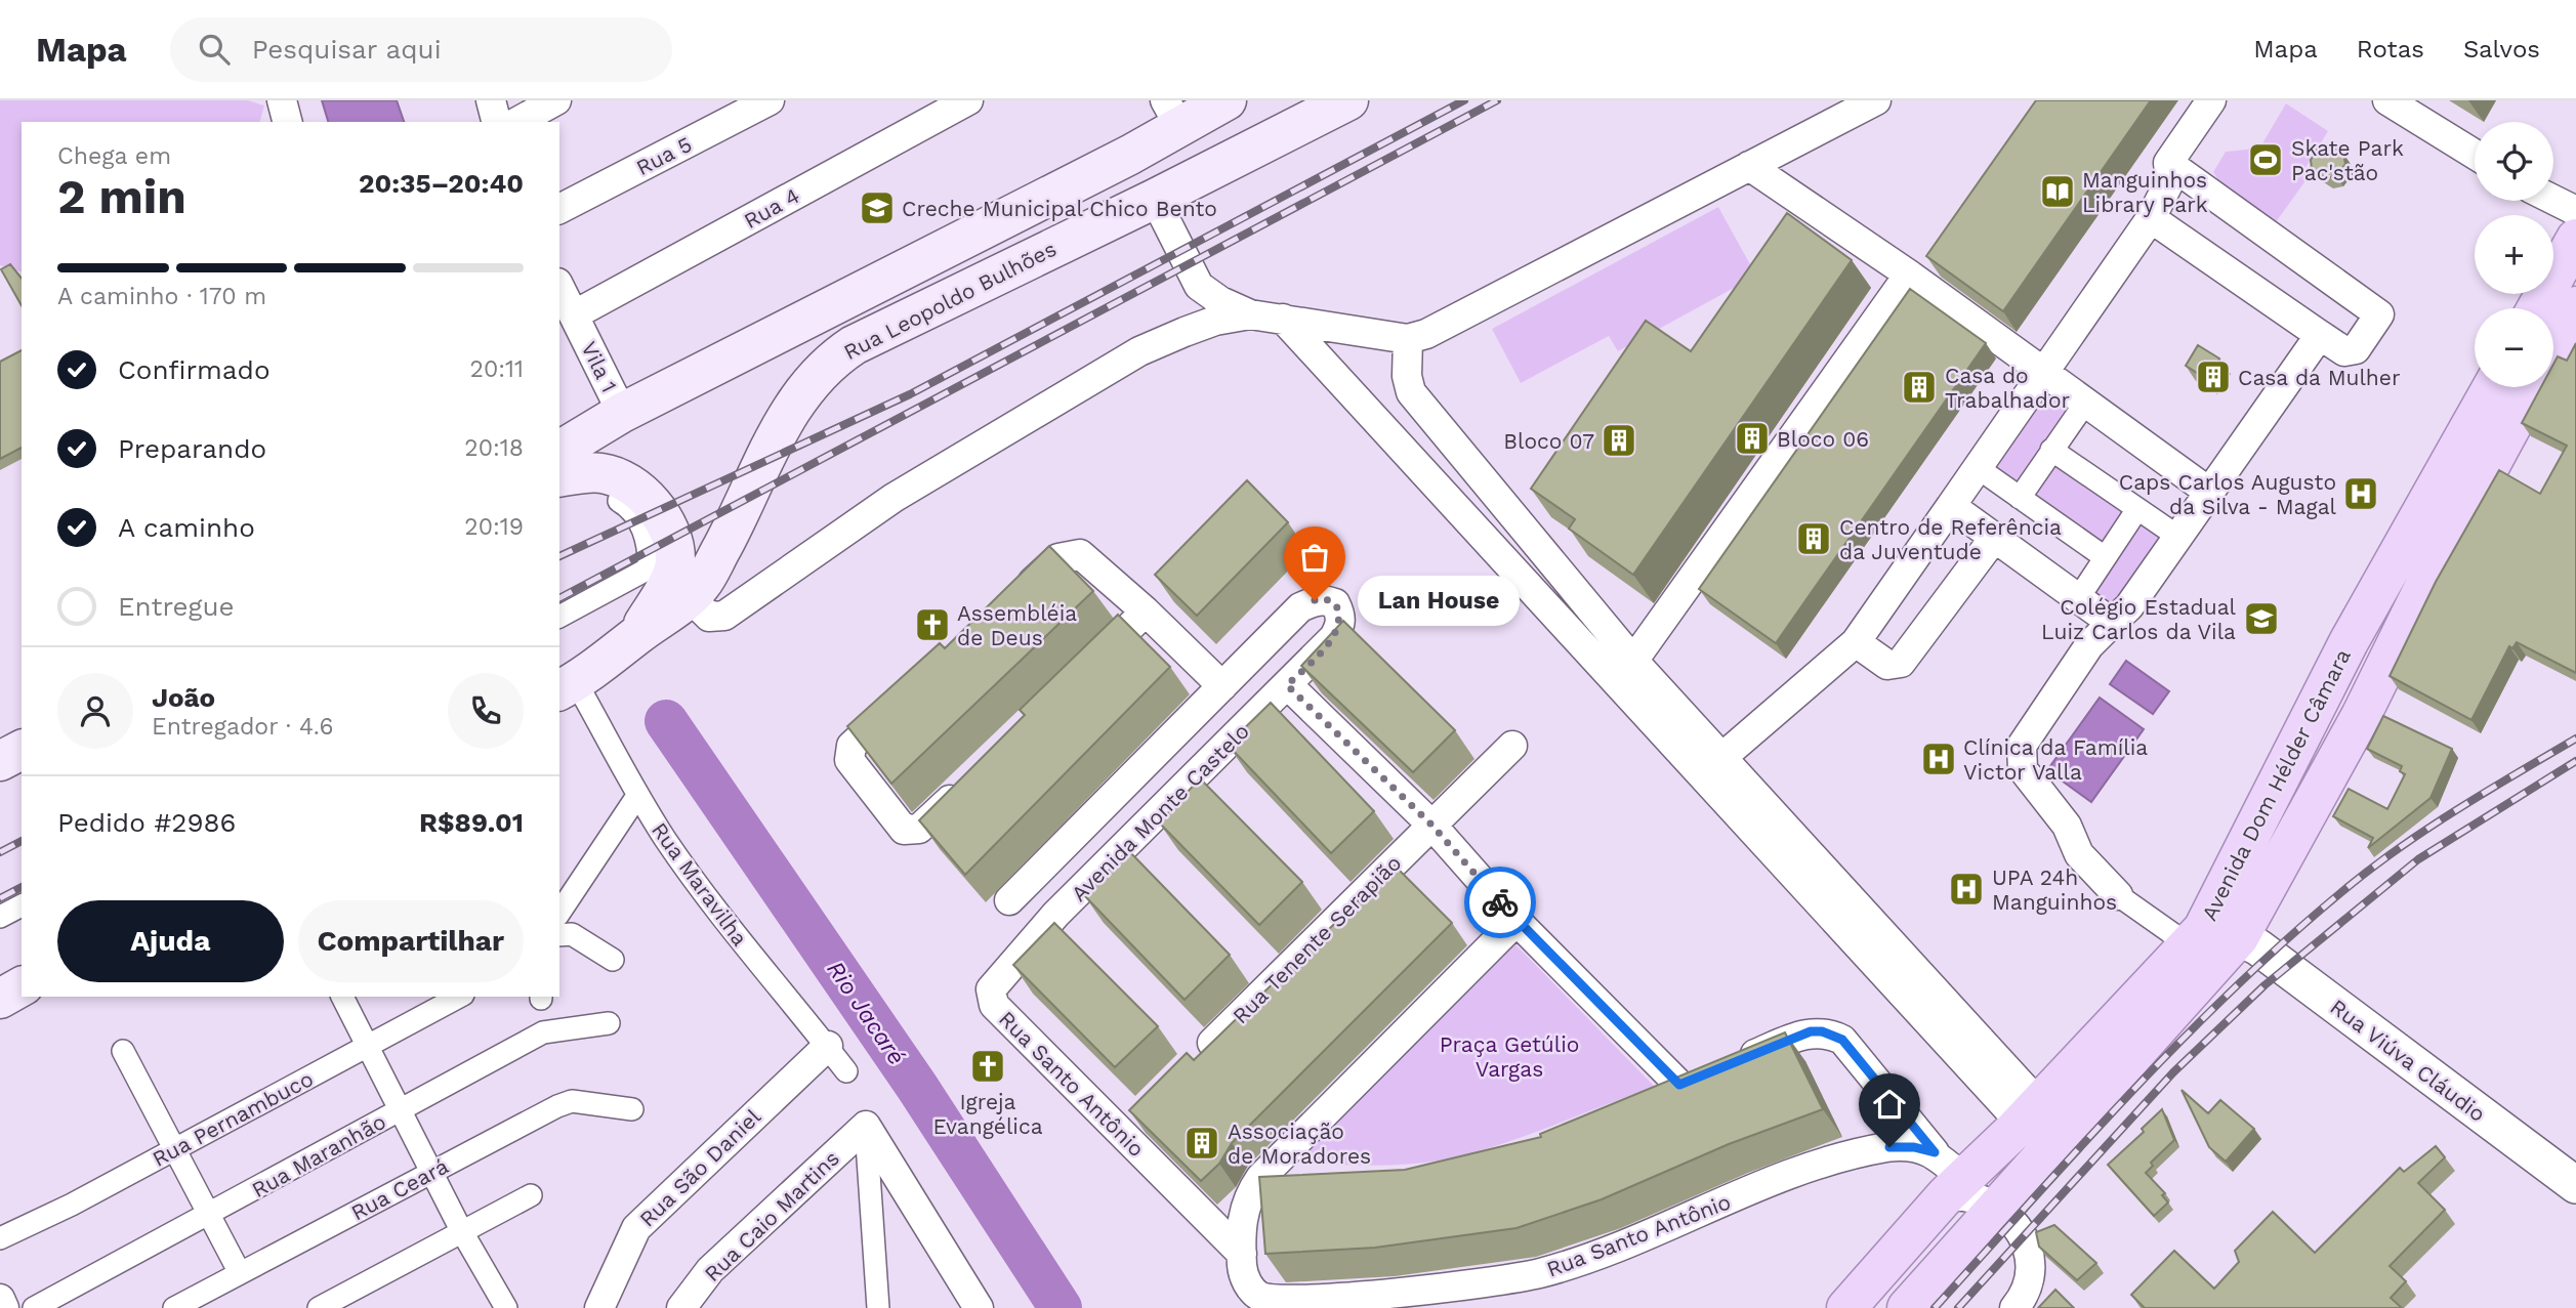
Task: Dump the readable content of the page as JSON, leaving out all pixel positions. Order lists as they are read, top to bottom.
{
  "streets": {
    "main road": ["Rua Leopoldo Bulhões", "Avenida Dom Hélder Câmara"],
    "street": [
      "Rua 5",
      "Rua 4",
      "Vila 1",
      "Avenida Monte Castelo",
      "Rua Maravilha",
      "Rua Tenente Serapião",
      "Rua Viúva Cláudio",
      "Rua Santo Antônio",
      "Rua Pernambuco",
      "Rua Maranhão",
      "Rua São Daniel",
      "Rua Ceará",
      "Rua Caio Martins"
    ]
  },
  "crossings": [
    ["Rua 4", "Vila 1"],
    ["Rua Leopoldo Bulhões", "Rua Maravilha"],
    ["Avenida Dom Hélder Câmara", "Rua Viúva Cláudio"],
    ["Avenida Dom Hélder Câmara", "Rua Santo Antônio"],
    ["Avenida Monte Castelo", "Rua Santo Antônio"],
    ["Rua Maravilha", "Rua São Daniel"]
  ],
  "water": ["Rio Jacaré"],
  "parks": ["Praça Getúlio Vargas"],
  "places": {
    "sports": ["Skate Park Pac'stão"],
    "library": ["Manguinhos Library Park"],
    "school or university": ["Creche Municipal Chico Bento", "Colégio Estadual Luiz Carlos da Vila"],
    "building": [
      "Casa da Mulher",
      "Casa do Trabalhador",
      "Bloco 06",
      "Bloco 07",
      "Centro de Referência da Juventude",
      "Associação de Moradores"
    ],
    "hospital": ["Caps Carlos Augusto da Silva - Magal", "Clínica da Família Victor Valla", "UPA 24h Manguinhos"],
    "other": ["Lan House"],
    "church": ["Assembléia de Deus", "Igreja Evangélica"]
  },
  "page": {
    "header": "Mapa",
    "search": "Pesquisar aqui",
    "nav": ["Mapa", "Rotas", "Salvos"],
    "map_buttons": ["+", "−"],
    "heading": ["2 min", "Chega em", "20:35–20:40"],
    "panel": [
      "João",
      "Entregador · 4.6",
      "Pedido #2986",
      "R$89.01"
    ],
    "bar": "A caminho · 170 m",
    "list": [
      ["Confirmado", "20:11"],
      ["Preparando", "20:18"],
      ["A caminho", "20:19"],
      "Entregue"
    ],
    "bubble": "Lan House",
    "buttons": ["Ajuda", "Compartilhar"]
  }
}
